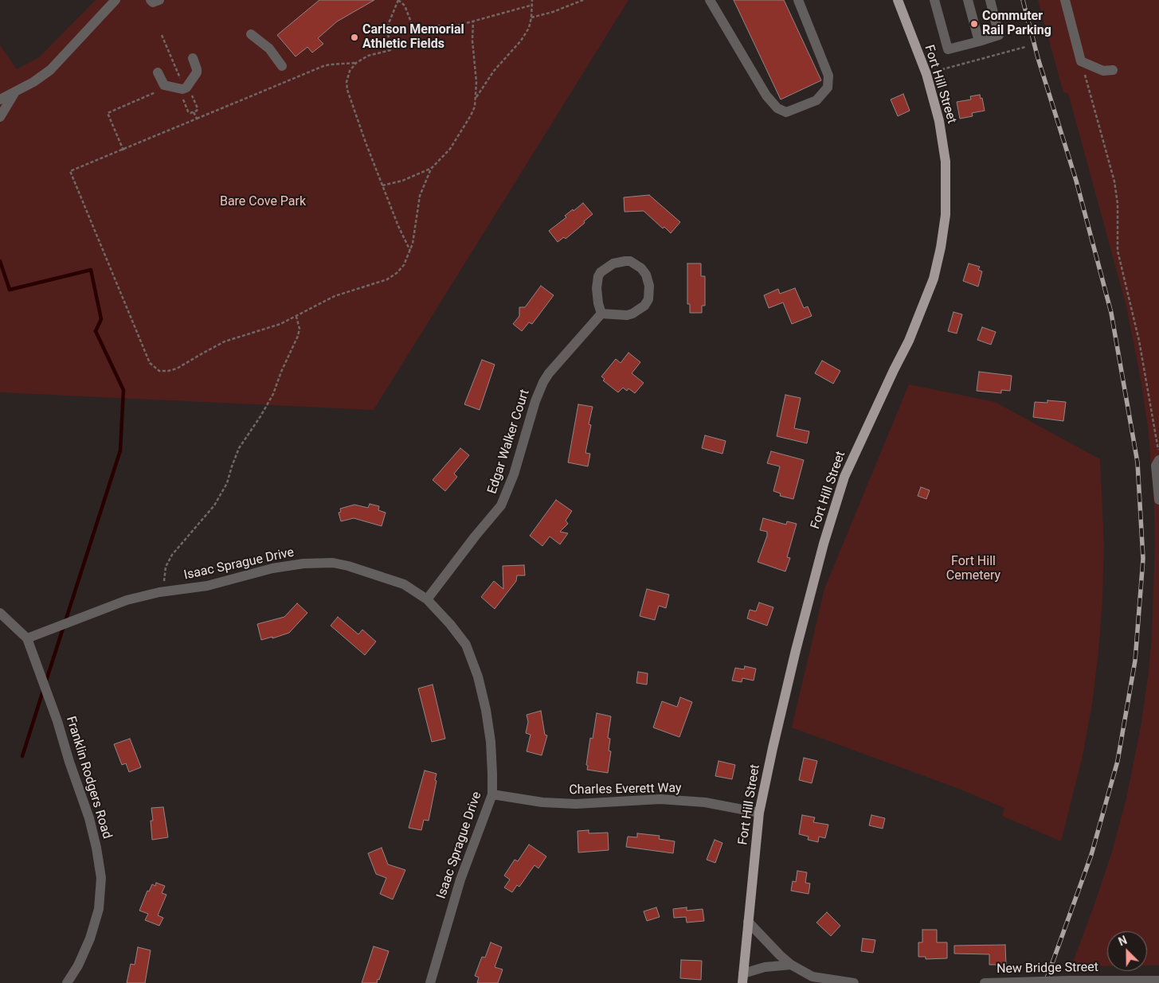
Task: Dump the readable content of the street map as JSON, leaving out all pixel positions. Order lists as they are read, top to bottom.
{
  "streets": {
    "main road": ["Fort Hill Street"],
    "street": [
      "Edgar Walker Court",
      "Isaac Sprague Drive",
      "Franklin Rodgers Road",
      "Charles Everett Way",
      "New Bridge Street"
    ]
  },
  "crossings": [
    ["Fort Hill Street", "Charles Everett Way"],
    ["Edgar Walker Court", "Isaac Sprague Drive"],
    ["Isaac Sprague Drive", "Franklin Rodgers Road"],
    ["Isaac Sprague Drive", "Charles Everett Way"]
  ],
  "parks": ["Bare Cove Park", "Fort Hill Cemetery"],
  "places": ["Commuter Rail Parking", "Carlson Memorial Athletic Fields"],
  "north": "top left"
}
